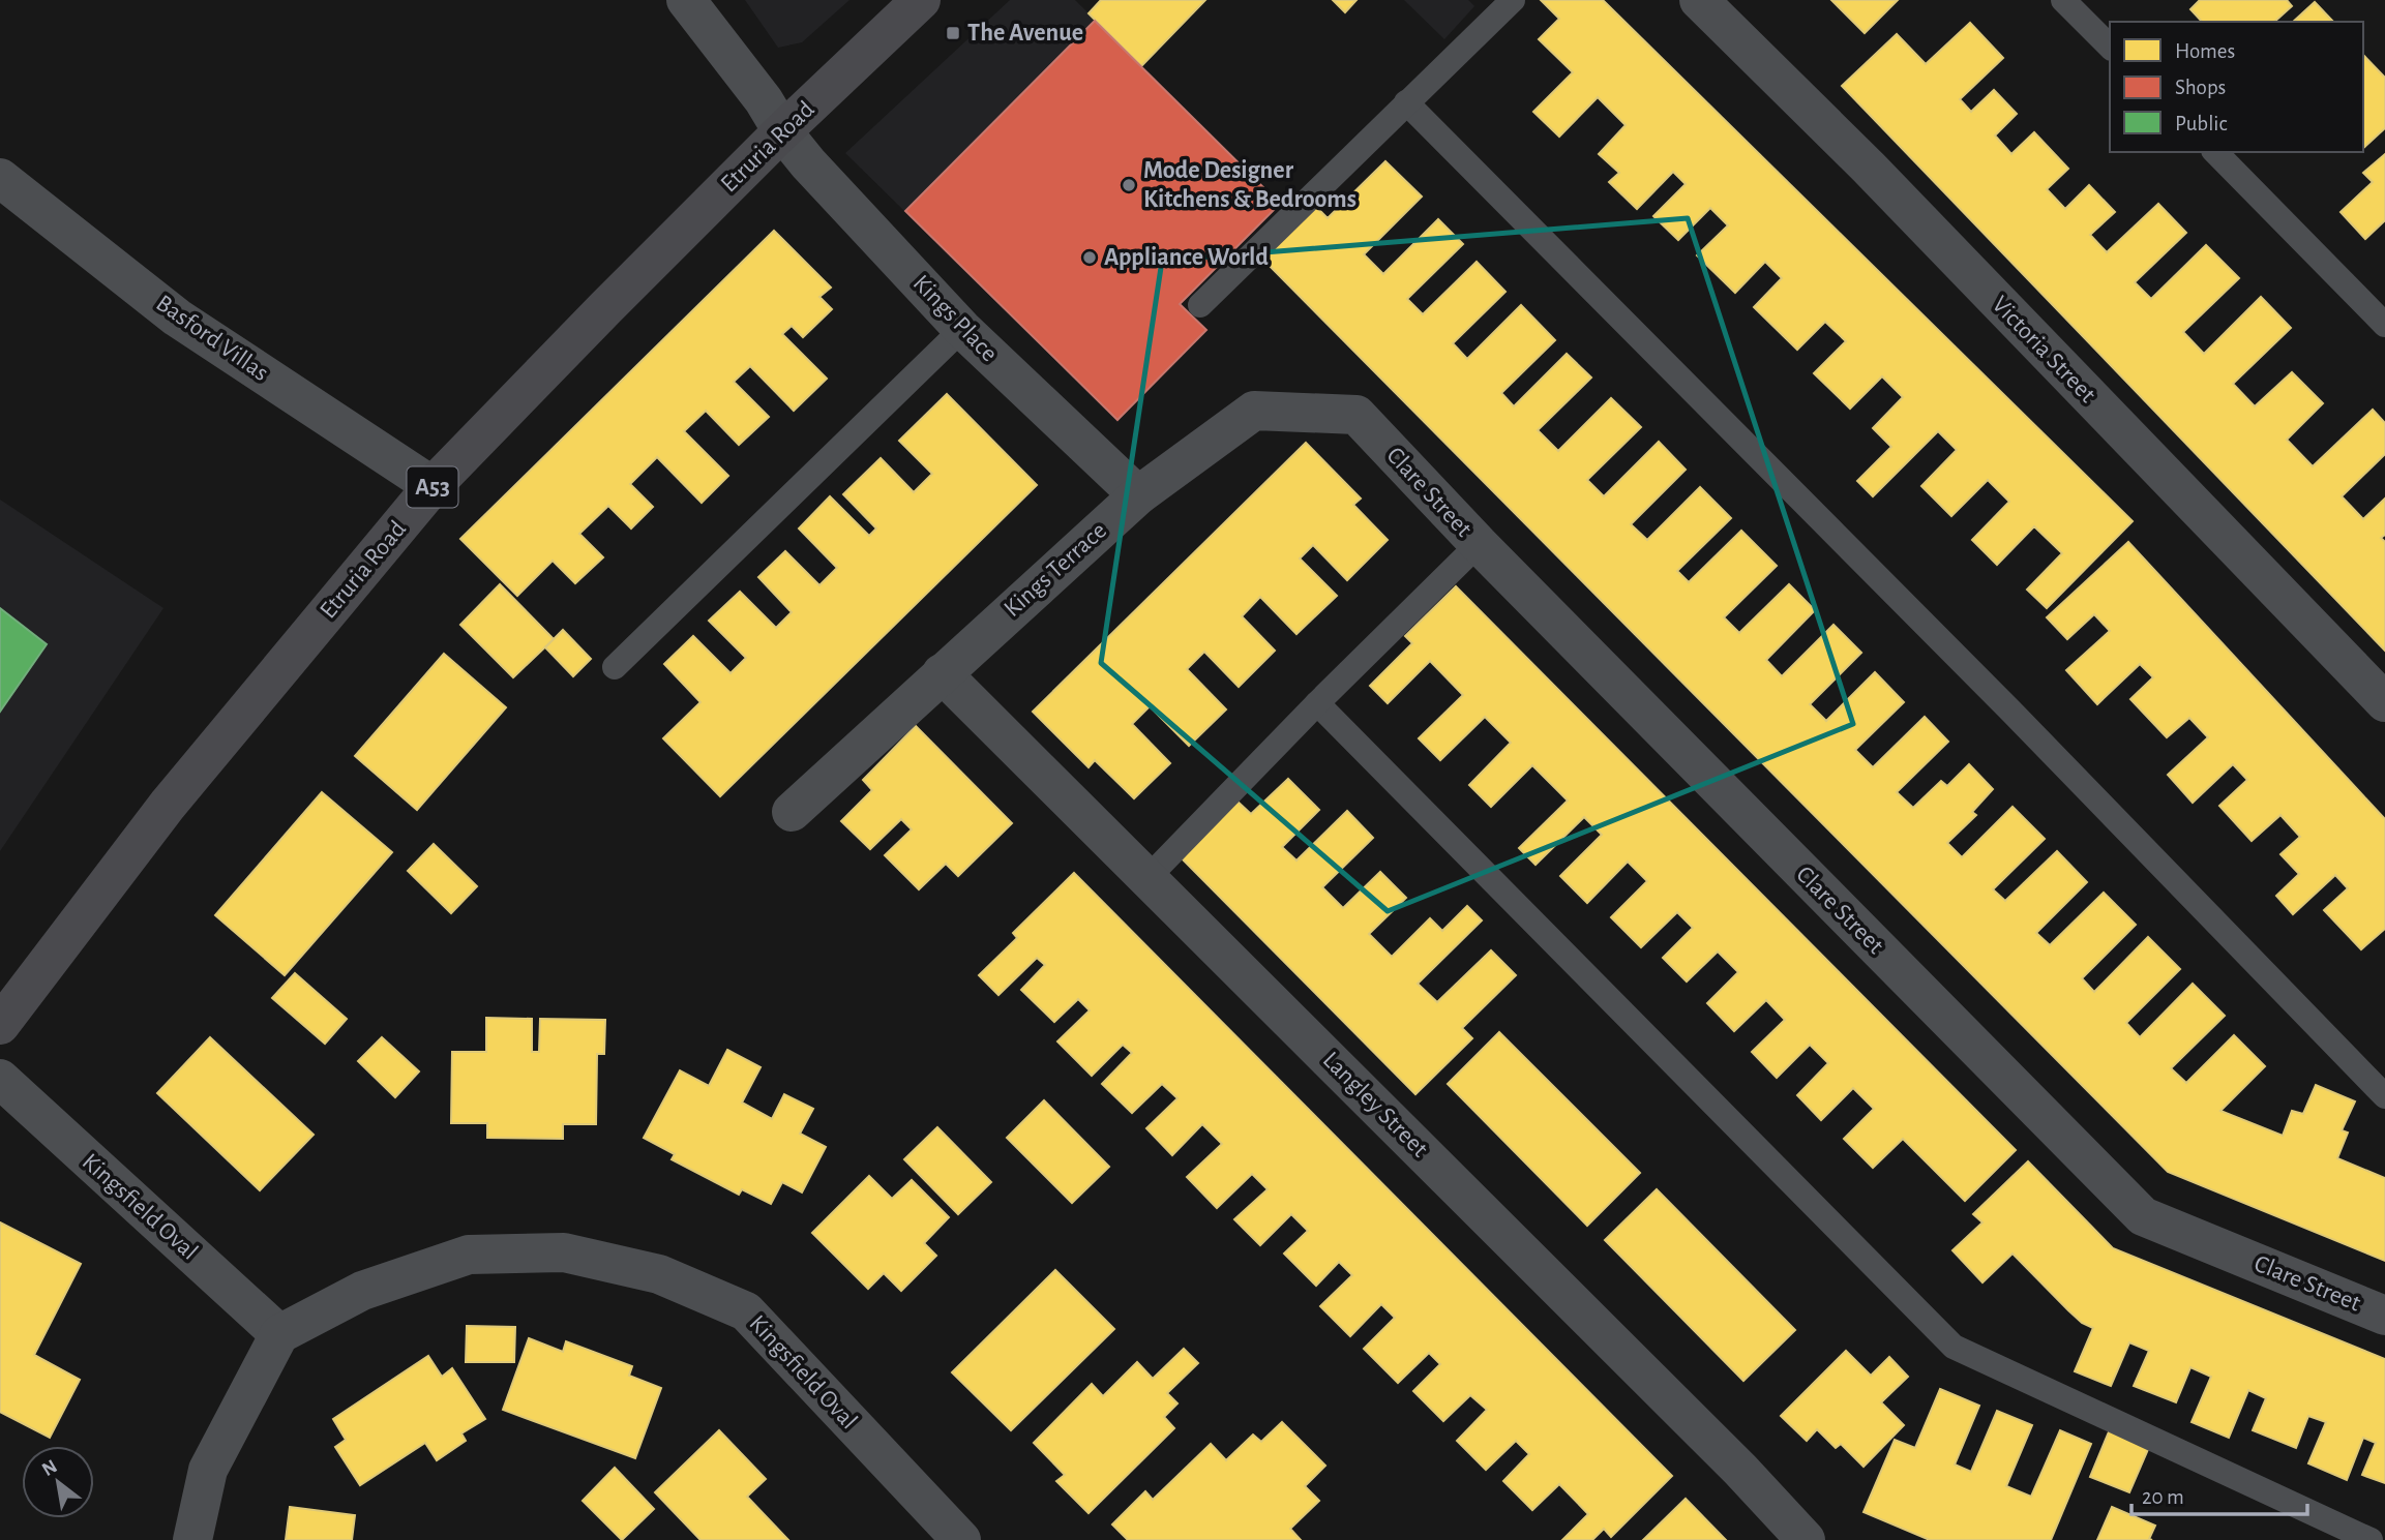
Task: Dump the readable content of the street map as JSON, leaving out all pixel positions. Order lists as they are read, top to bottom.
{
  "streets": {
    "highway": ["Etruria Road", "A53"],
    "street": [
      "Kings Place",
      "Basford Villas",
      "Victoria Street",
      "Clare Street",
      "Kings Terrace",
      "Langley Street",
      "Kingsfield Oval"
    ]
  },
  "crossings": [
    ["Etruria Road", "Kings Place"],
    ["Etruria Road", "Basford Villas"],
    ["Kings Place", "Kings Terrace"],
    ["Clare Street", "Kings Terrace"],
    ["Kings Terrace", "Langley Street"]
  ],
  "places": {
    "transit": ["The Avenue"],
    "other": ["Mode Designer Kitchens & Bedrooms", "Appliance World"]
  },
  "legend": ["Homes", "Shops", "Public"],
  "scale_bar": "20 m",
  "north": "top left"
}
